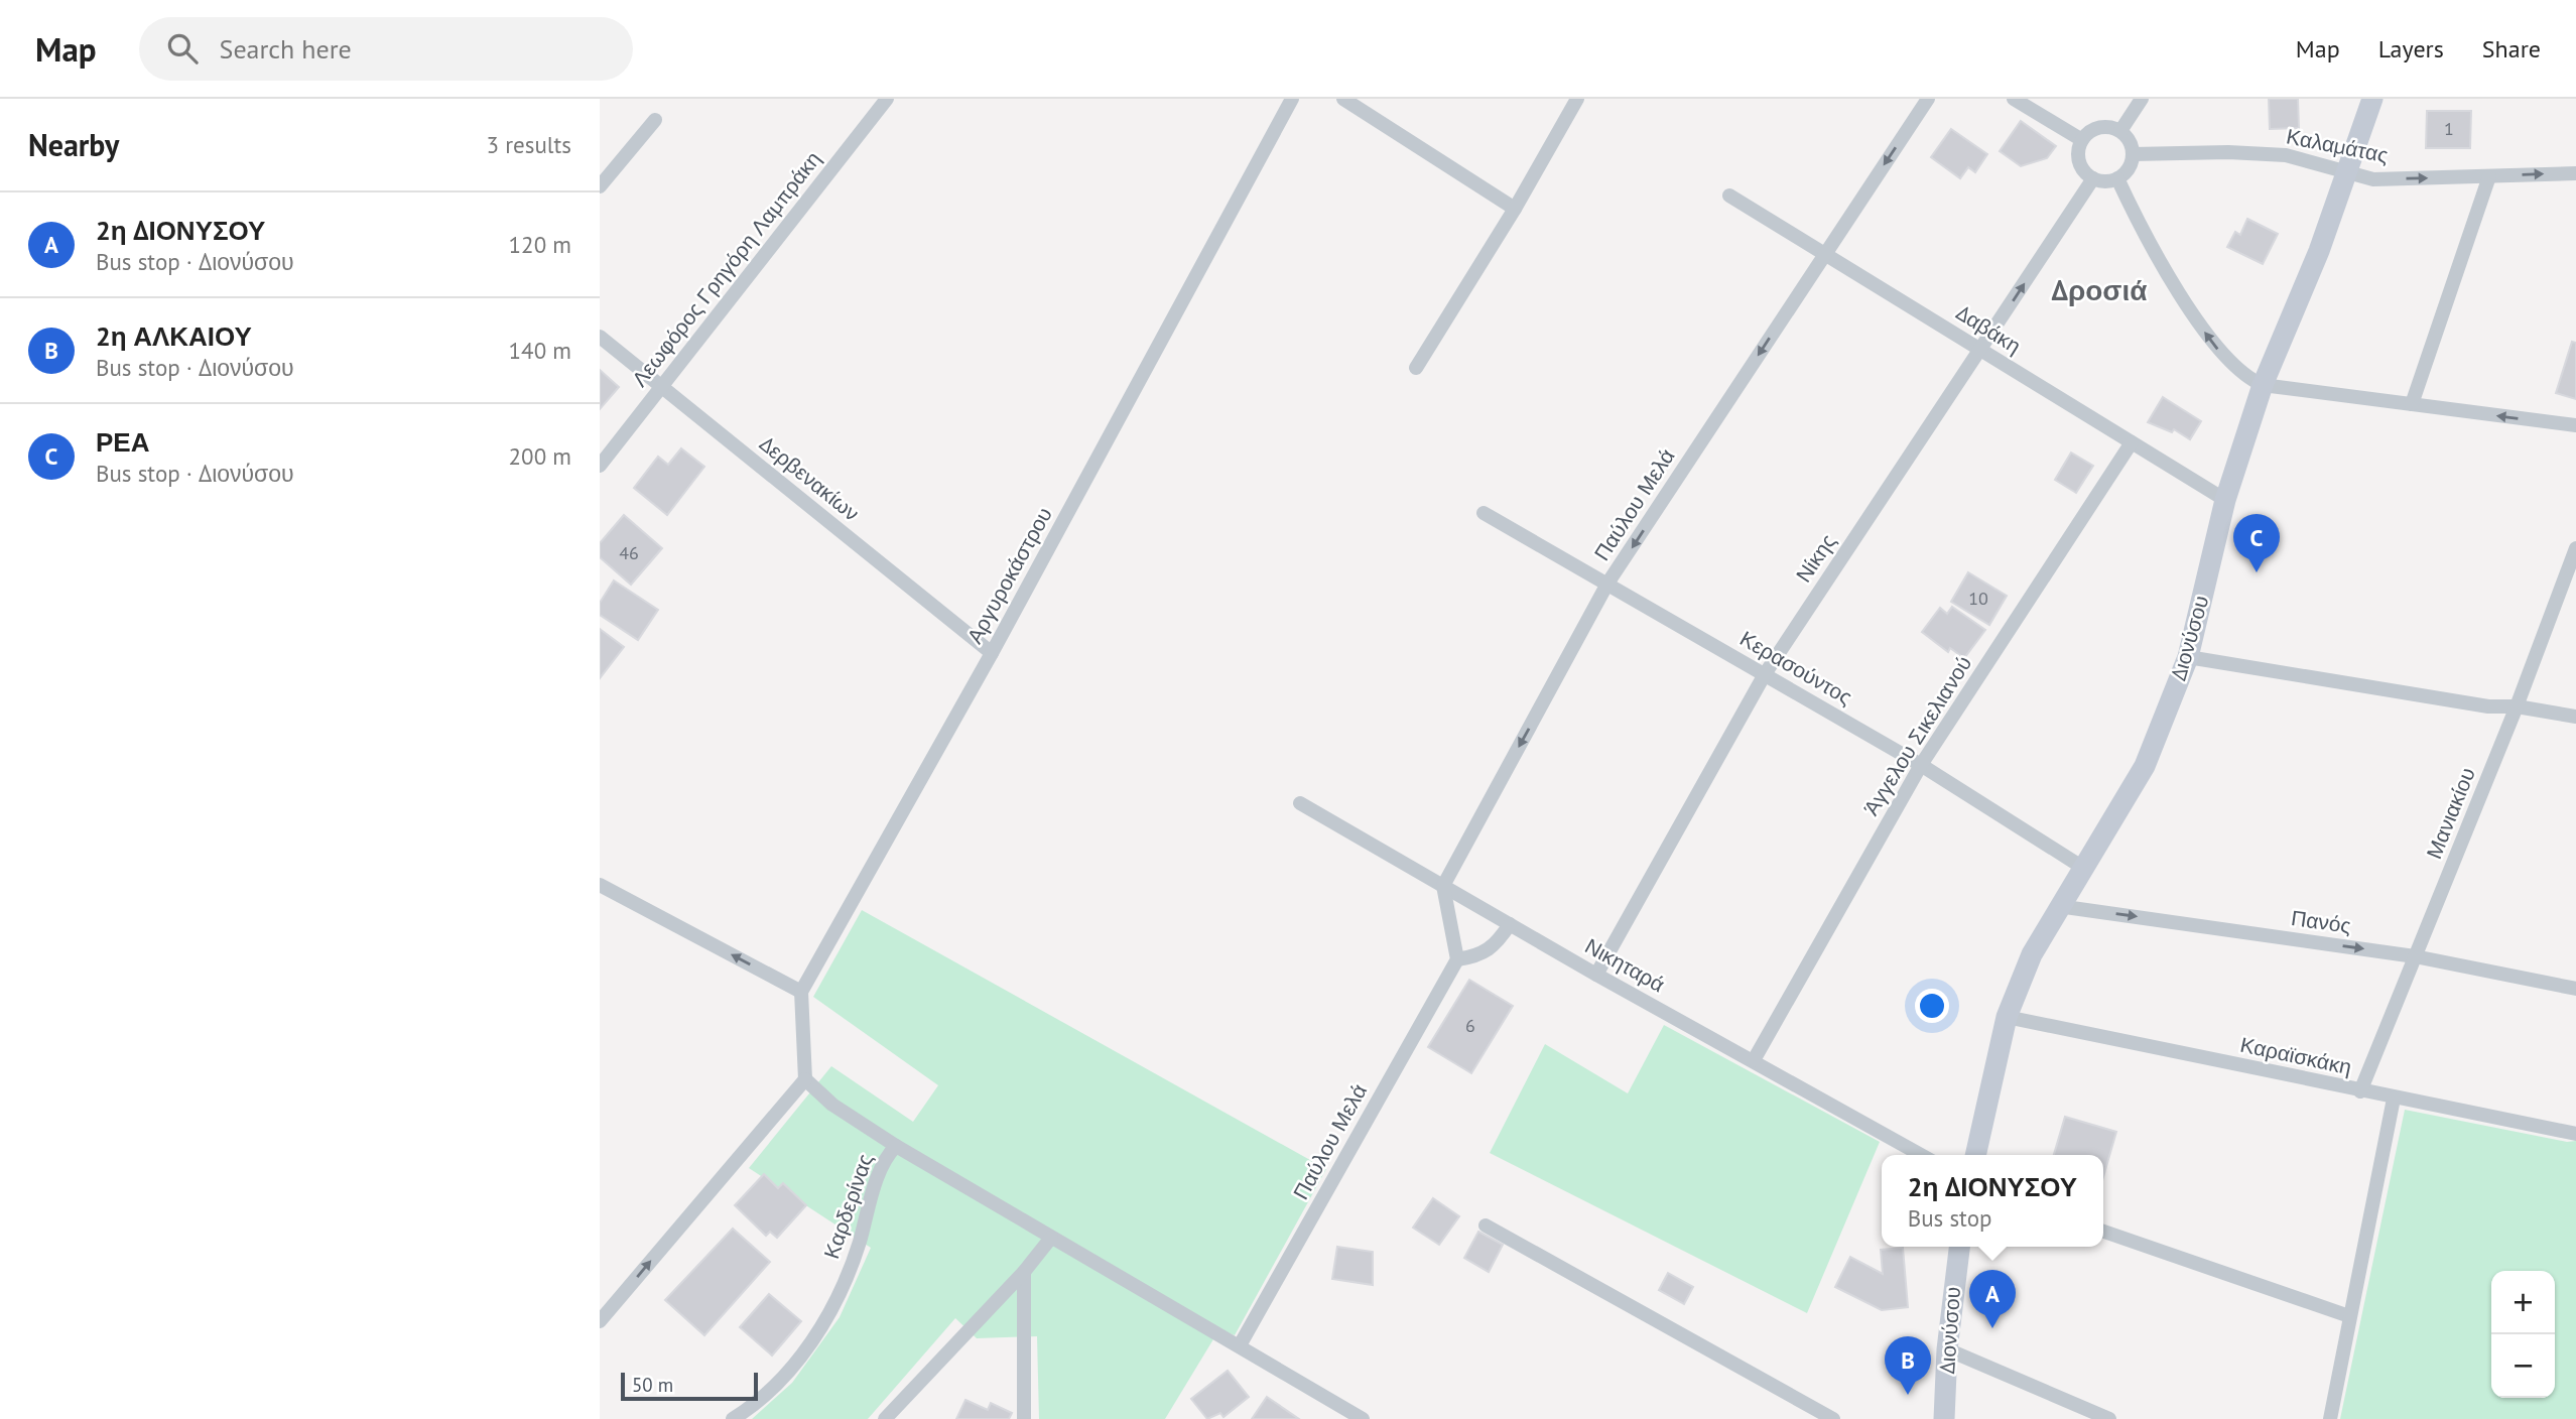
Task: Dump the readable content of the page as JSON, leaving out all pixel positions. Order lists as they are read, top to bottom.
{
  "streets": {
    "main road": ["Διονύσου"],
    "street": [
      "Καλαμάτας",
      "Λεωφόρος Γρηγόρη Λαμπράκη",
      "Δαβάκη",
      "Δερβενακίων",
      "Παύλου Μελά",
      "Νίκης",
      "Αργυροκάστρου",
      "Κερασούντος",
      "Άγγελου Σικελιανού",
      "Μανιακίου",
      "Πανός",
      "Νικηταρά",
      "Καραϊσκάκη",
      "Καρδερίνας"
    ]
  },
  "crossings": [
    ["Καλαμάτας", "Νίκης"],
    ["Καλαμάτας", "Διονύσου"],
    ["Λεωφόρος Γρηγόρη Λαμπράκη", "Δερβενακίων"],
    ["Δαβάκη", "Παύλου Μελά"],
    ["Δαβάκη", "Νίκης"],
    ["Δαβάκη", "Διονύσου"],
    ["Δαβάκη", "Άγγελου Σικελιανού"],
    ["Δερβενακίων", "Αργυροκάστρου"],
    ["Παύλου Μελά", "Κερασούντος"],
    ["Παύλου Μελά", "Νικηταρά"],
    ["Παύλου Μελά", "Καρδερίνας"],
    ["Νίκης", "Κερασούντος"],
    ["Νίκης", "Νικηταρά"],
    ["Διονύσου", "Κερασούντος"],
    ["Διονύσου", "Πανός"],
    ["Διονύσου", "Καραϊσκάκη"],
    ["Κερασούντος", "Άγγελου Σικελιανού"],
    ["Άγγελου Σικελιανού", "Νικηταρά"],
    ["Μανιακίου", "Πανός"],
    ["Μανιακίου", "Καραϊσκάκη"]
  ],
  "one_way": ["Καλαμάτας", "Παύλου Μελά", "Πανός"],
  "districts": ["Δροσιά"],
  "house_numbers": [
    "1",
    "46",
    "10",
    "6"
  ],
  "scale_bar": "50 m",
  "page": {
    "header": "Map",
    "search": "Search here",
    "nav": ["Map", "Layers", "Share"],
    "heading": ["Nearby", "3 results"],
    "list": [
      {
        "mark": "A",
        "name": "2η ΔΙΟΝΥΣΟΥ",
        "note": "Bus stop · Διονύσου",
        "value": "120 m"
      },
      {
        "mark": "B",
        "name": "2η ΑΛΚΑΙΟΥ",
        "note": "Bus stop · Διονύσου",
        "value": "140 m"
      },
      {
        "mark": "C",
        "name": "ΡΕΑ",
        "note": "Bus stop · Διονύσου",
        "value": "200 m"
      }
    ],
    "pins": ["C", "A", "B"],
    "popup": ["2η ΔΙΟΝΥΣΟΥ", "Bus stop"],
    "map_buttons": ["+", "−"],
    "scale": "50 m"
  }
}
